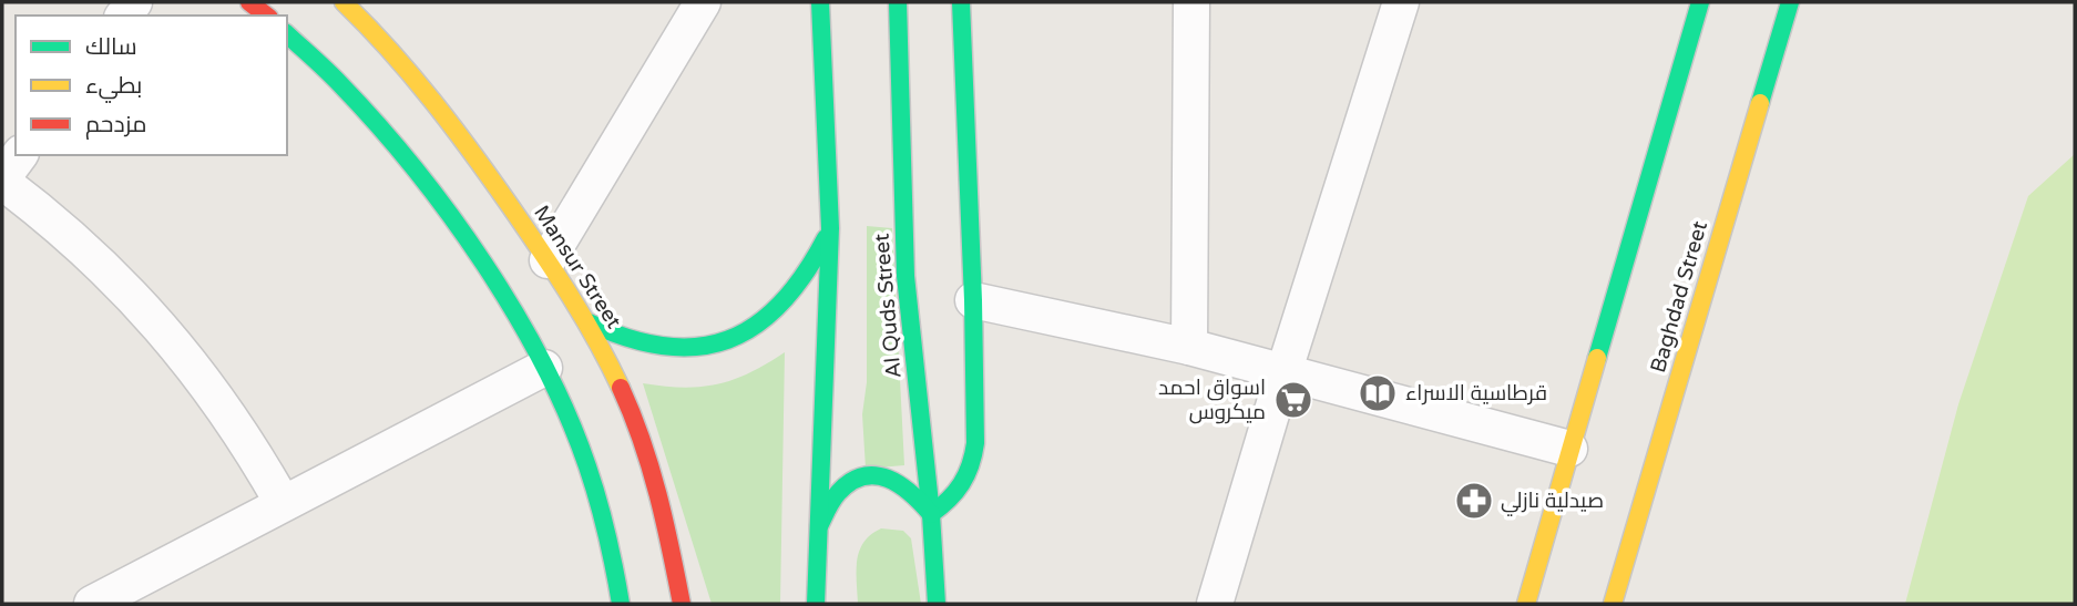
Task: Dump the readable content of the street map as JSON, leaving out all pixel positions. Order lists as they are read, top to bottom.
{
  "streets": {
    "main road": ["Mansur Street", "Baghdad Street", "Al Quds Street"]
  },
  "places": {
    "library": ["قرطاسية الاسراء"],
    "supermarket": ["اسواق احمد ميكروس"],
    "pharmacy": ["صيدلية نازلي"]
  },
  "legend": ["سالك", "بطيء", "مزدحم"]
}
